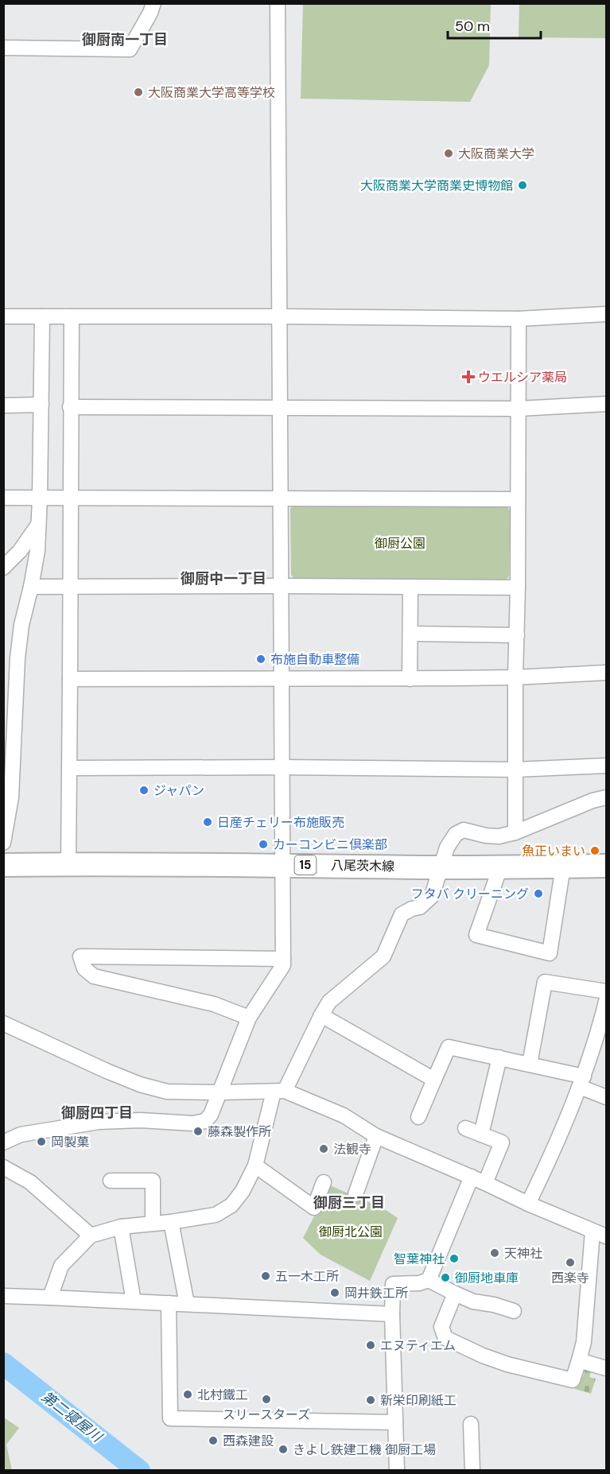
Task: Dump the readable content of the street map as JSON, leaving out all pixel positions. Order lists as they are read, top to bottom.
{
  "streets": {
    "main road": ["15", "八尾茨木線"]
  },
  "districts": [
    "御厨南一丁目",
    "御厨中一丁目",
    "御厨四丁目",
    "御厨三丁目"
  ],
  "water": ["第二寝屋川"],
  "parks": ["御厨公園", "御厨北公園"],
  "places": {
    "other": [
      "大阪商業大学高等学校",
      "大阪商業大学",
      "大阪商業大学商業史博物館",
      "布施自動車整備",
      "ジャパン",
      "日産チェリー布施販売",
      "カーコンビニ倶楽部",
      "魚正いまい",
      "フタバ クリーニング",
      "藤森製作所",
      "岡製菓",
      "法観寺",
      "天神社",
      "智葉神社",
      "西楽寺",
      "五一木工所",
      "御厨地車庫",
      "岡井鉄工所",
      "エヌティエム",
      "北村鐵工",
      "スリースターズ",
      "新栄印刷紙工",
      "西森建設",
      "きよし鉄建工機 御厨工場"
    ],
    "health": ["ウエルシア薬局"]
  },
  "scale_bar": "50 m"
}
